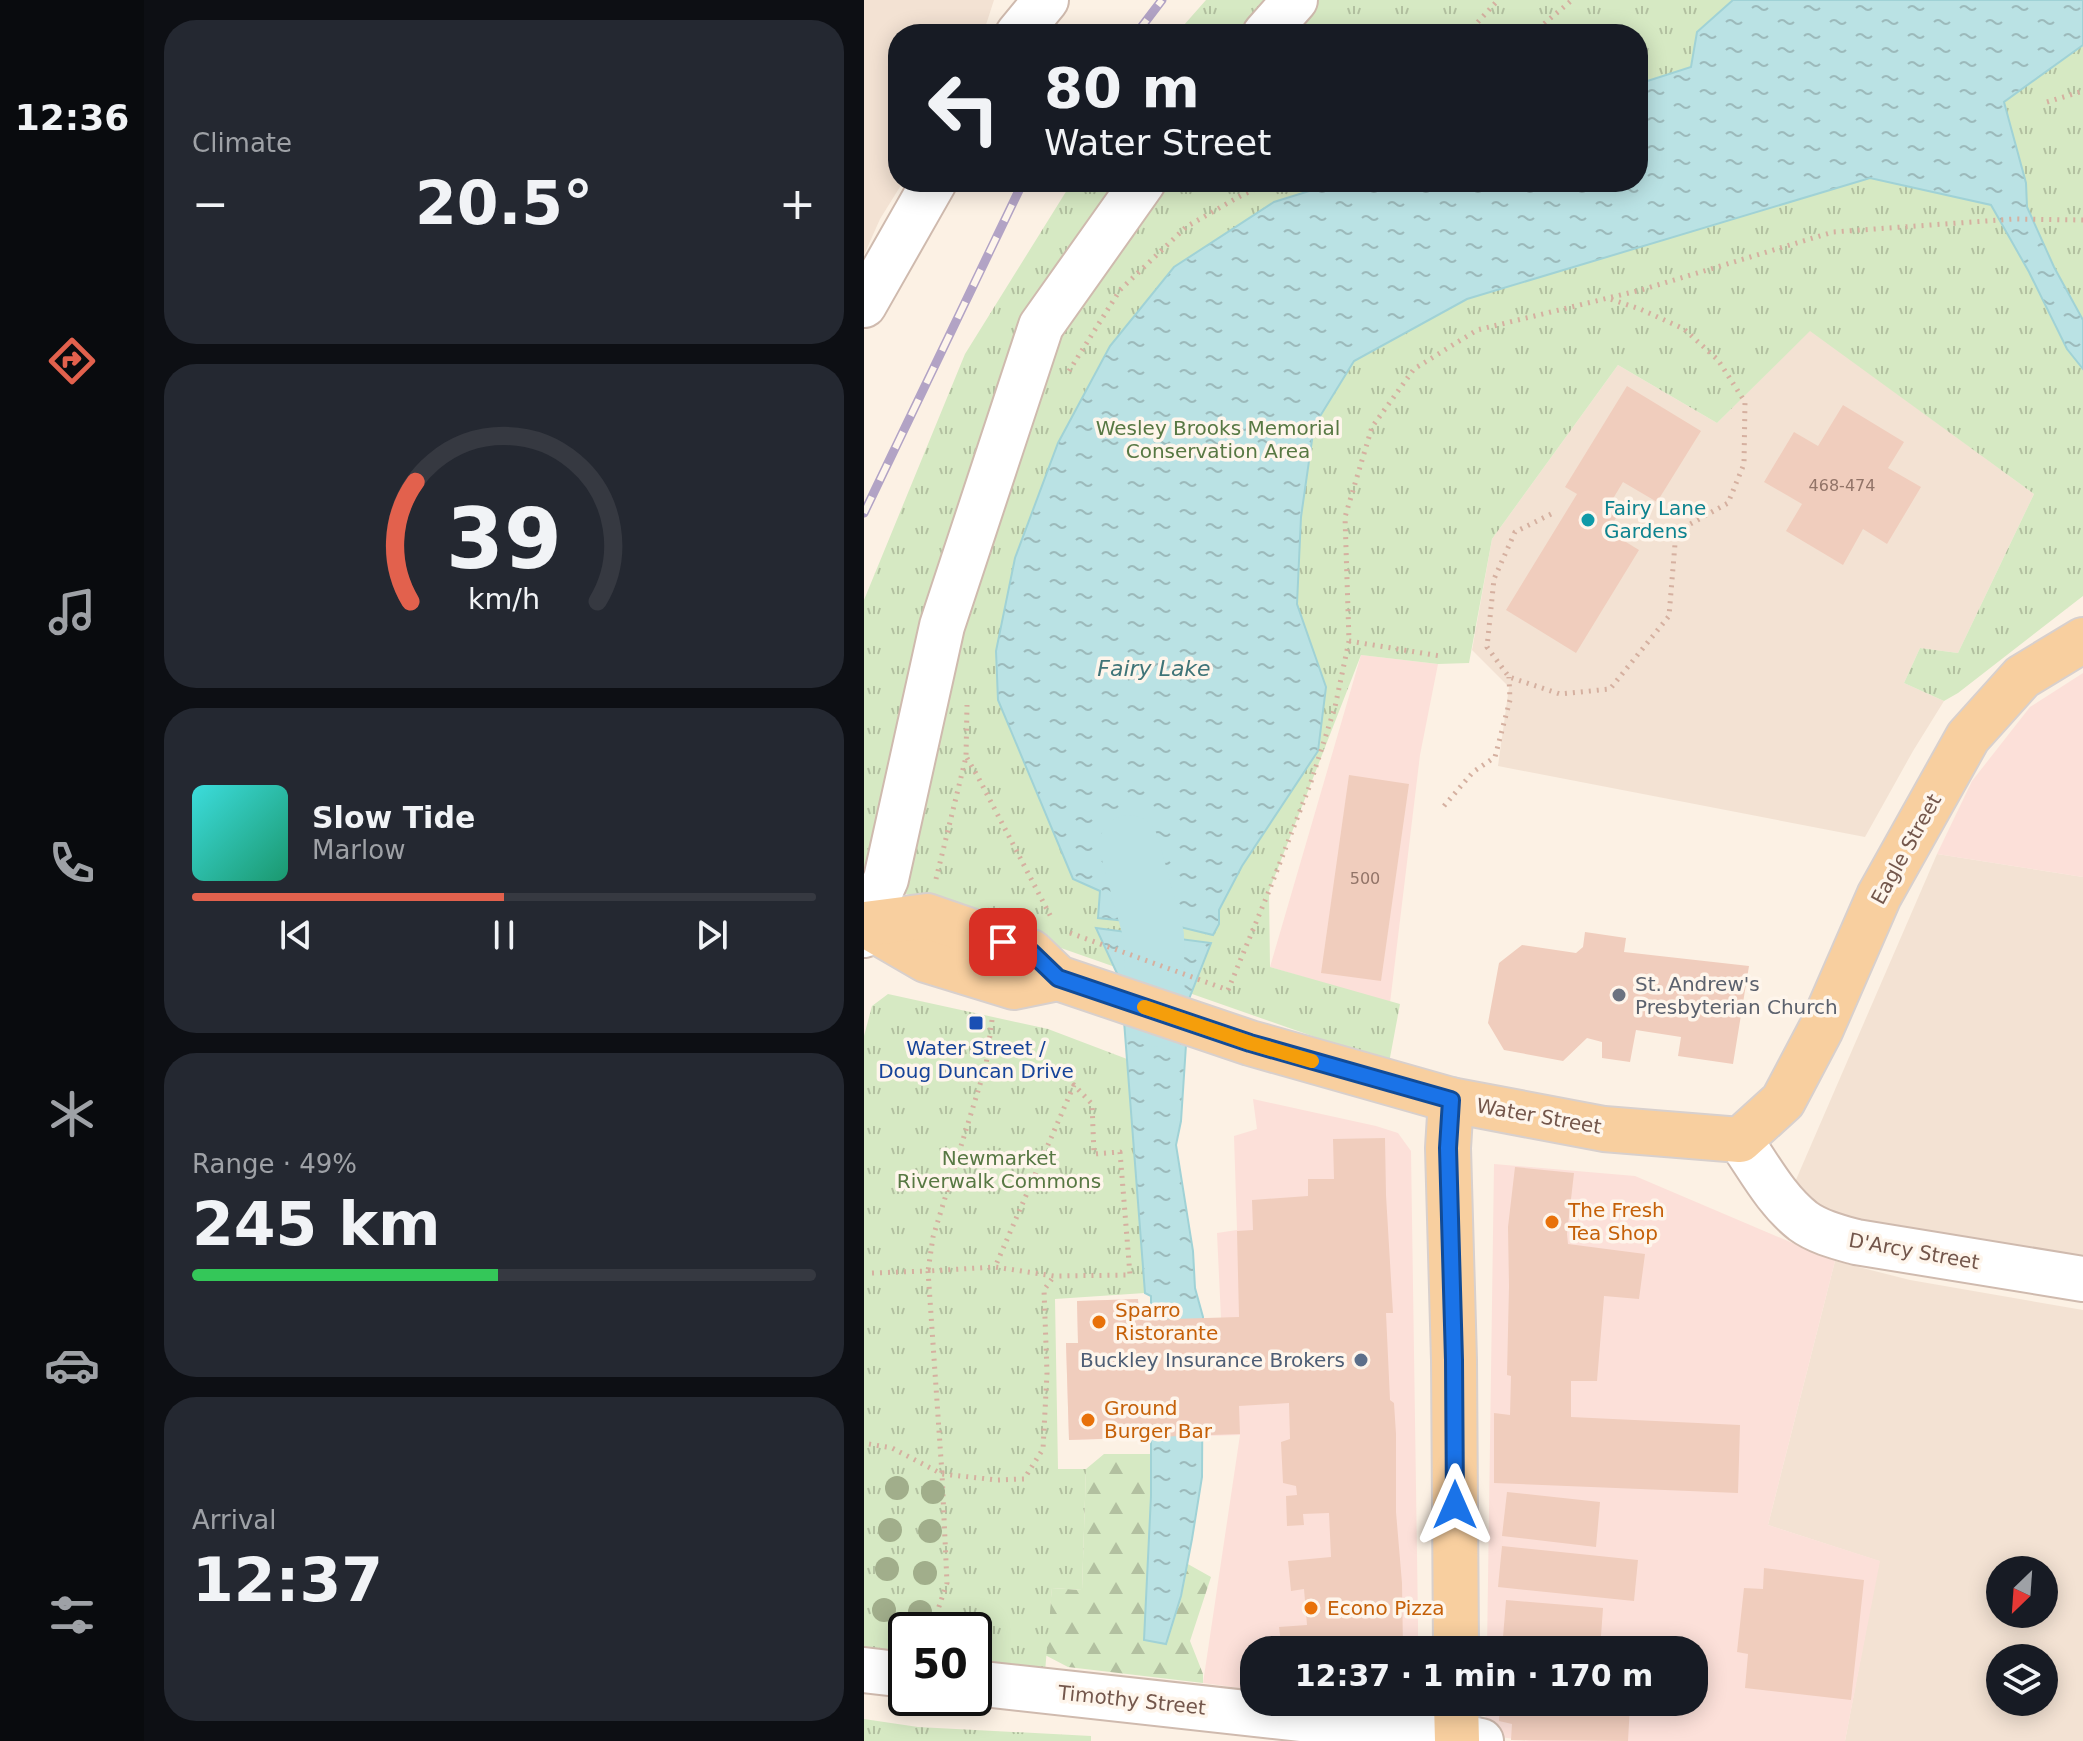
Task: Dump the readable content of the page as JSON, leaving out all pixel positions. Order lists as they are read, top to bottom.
{
  "streets": {
    "main road": ["Eagle Street", "Water Street"],
    "street": ["D'Arcy Street", "Timothy Street"]
  },
  "crossings": [
    ["Eagle Street", "Water Street"],
    ["Eagle Street", "D'Arcy Street"],
    ["Water Street", "D'Arcy Street"]
  ],
  "water": ["Fairy Lake"],
  "parks": ["Wesley Brooks Memorial Conservation Area", "Newmarket Riverwalk Commons"],
  "places": {
    "other": [
      "Fairy Lane Gardens",
      "St. Andrew's Presbyterian Church",
      "The Fresh Tea Shop",
      "Sparro Ristorante",
      "Buckley Insurance Brokers",
      "Ground Burger Bar",
      "Econo Pizza"
    ],
    "transit": ["Water Street / Doug Duncan Drive"]
  },
  "house_numbers": ["468-474", "500"],
  "north": "bottom left",
  "page": {
    "tabs": "12:36",
    "tile": [
      "Climate",
      ["Range · 49%", "245 km"],
      ["Arrival", "12:37"]
    ],
    "turn": ["80 m", "Water Street"],
    "heat": ["−", "20.5°", "+"],
    "song": ["Slow Tide", "Marlow"],
    "limit": "50",
    "trip": "12:37 · 1 min · 170 m",
    "gauge": ["39", "km/h"]
  }
}
